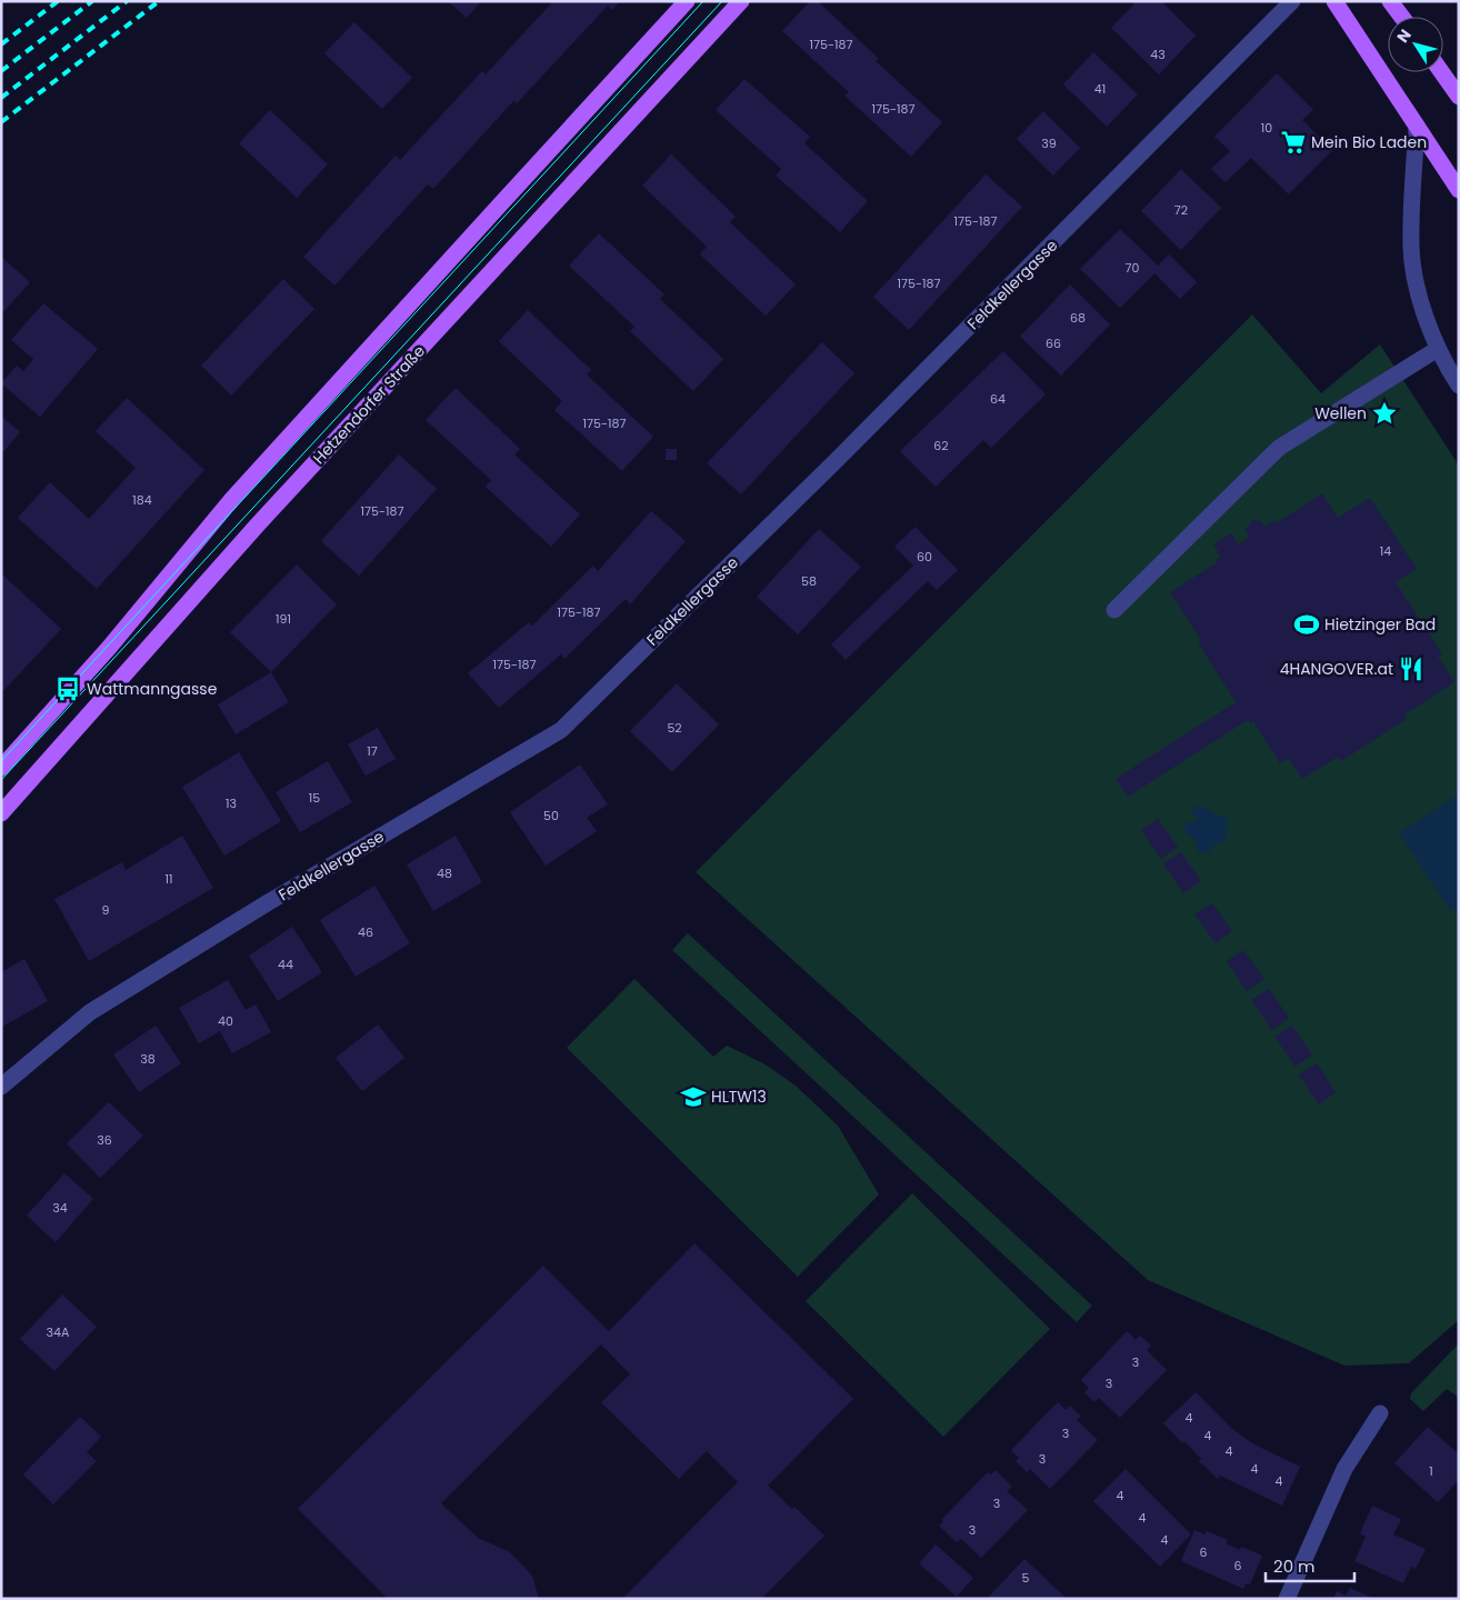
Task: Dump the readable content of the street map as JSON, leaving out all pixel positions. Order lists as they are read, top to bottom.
{
  "streets": {
    "main road": ["Hetzendorfer Straße"],
    "street": ["Feldkellergasse"]
  },
  "places": {
    "supermarket": ["Mein Bio Laden"],
    "place": ["Wellen"],
    "sports": ["Hietzinger Bad"],
    "restaurant": ["4HANGOVER.at"],
    "bus stop": ["Wattmanngasse"],
    "school or university": ["HLTW13"]
  },
  "house_numbers": [
    "175-187",
    "43",
    "41",
    "175-187",
    "10",
    "39",
    "72",
    "175-187",
    "70",
    "175-187",
    "68",
    "66",
    "64",
    "175-187",
    "62",
    "184",
    "175-187",
    "14",
    "60",
    "58",
    "175-187",
    "191",
    "175-187",
    "52",
    "17",
    "15",
    "13",
    "50",
    "48",
    "11",
    "9",
    "46",
    "44",
    "40",
    "38",
    "36",
    "34",
    "34A",
    "3",
    "3",
    "4",
    "3",
    "4",
    "4",
    "3",
    "4",
    "1",
    "4",
    "4",
    "3",
    "4",
    "3",
    "4",
    "6",
    "6",
    "5"
  ],
  "scale_bar": "20 m",
  "north": "top left"
}
